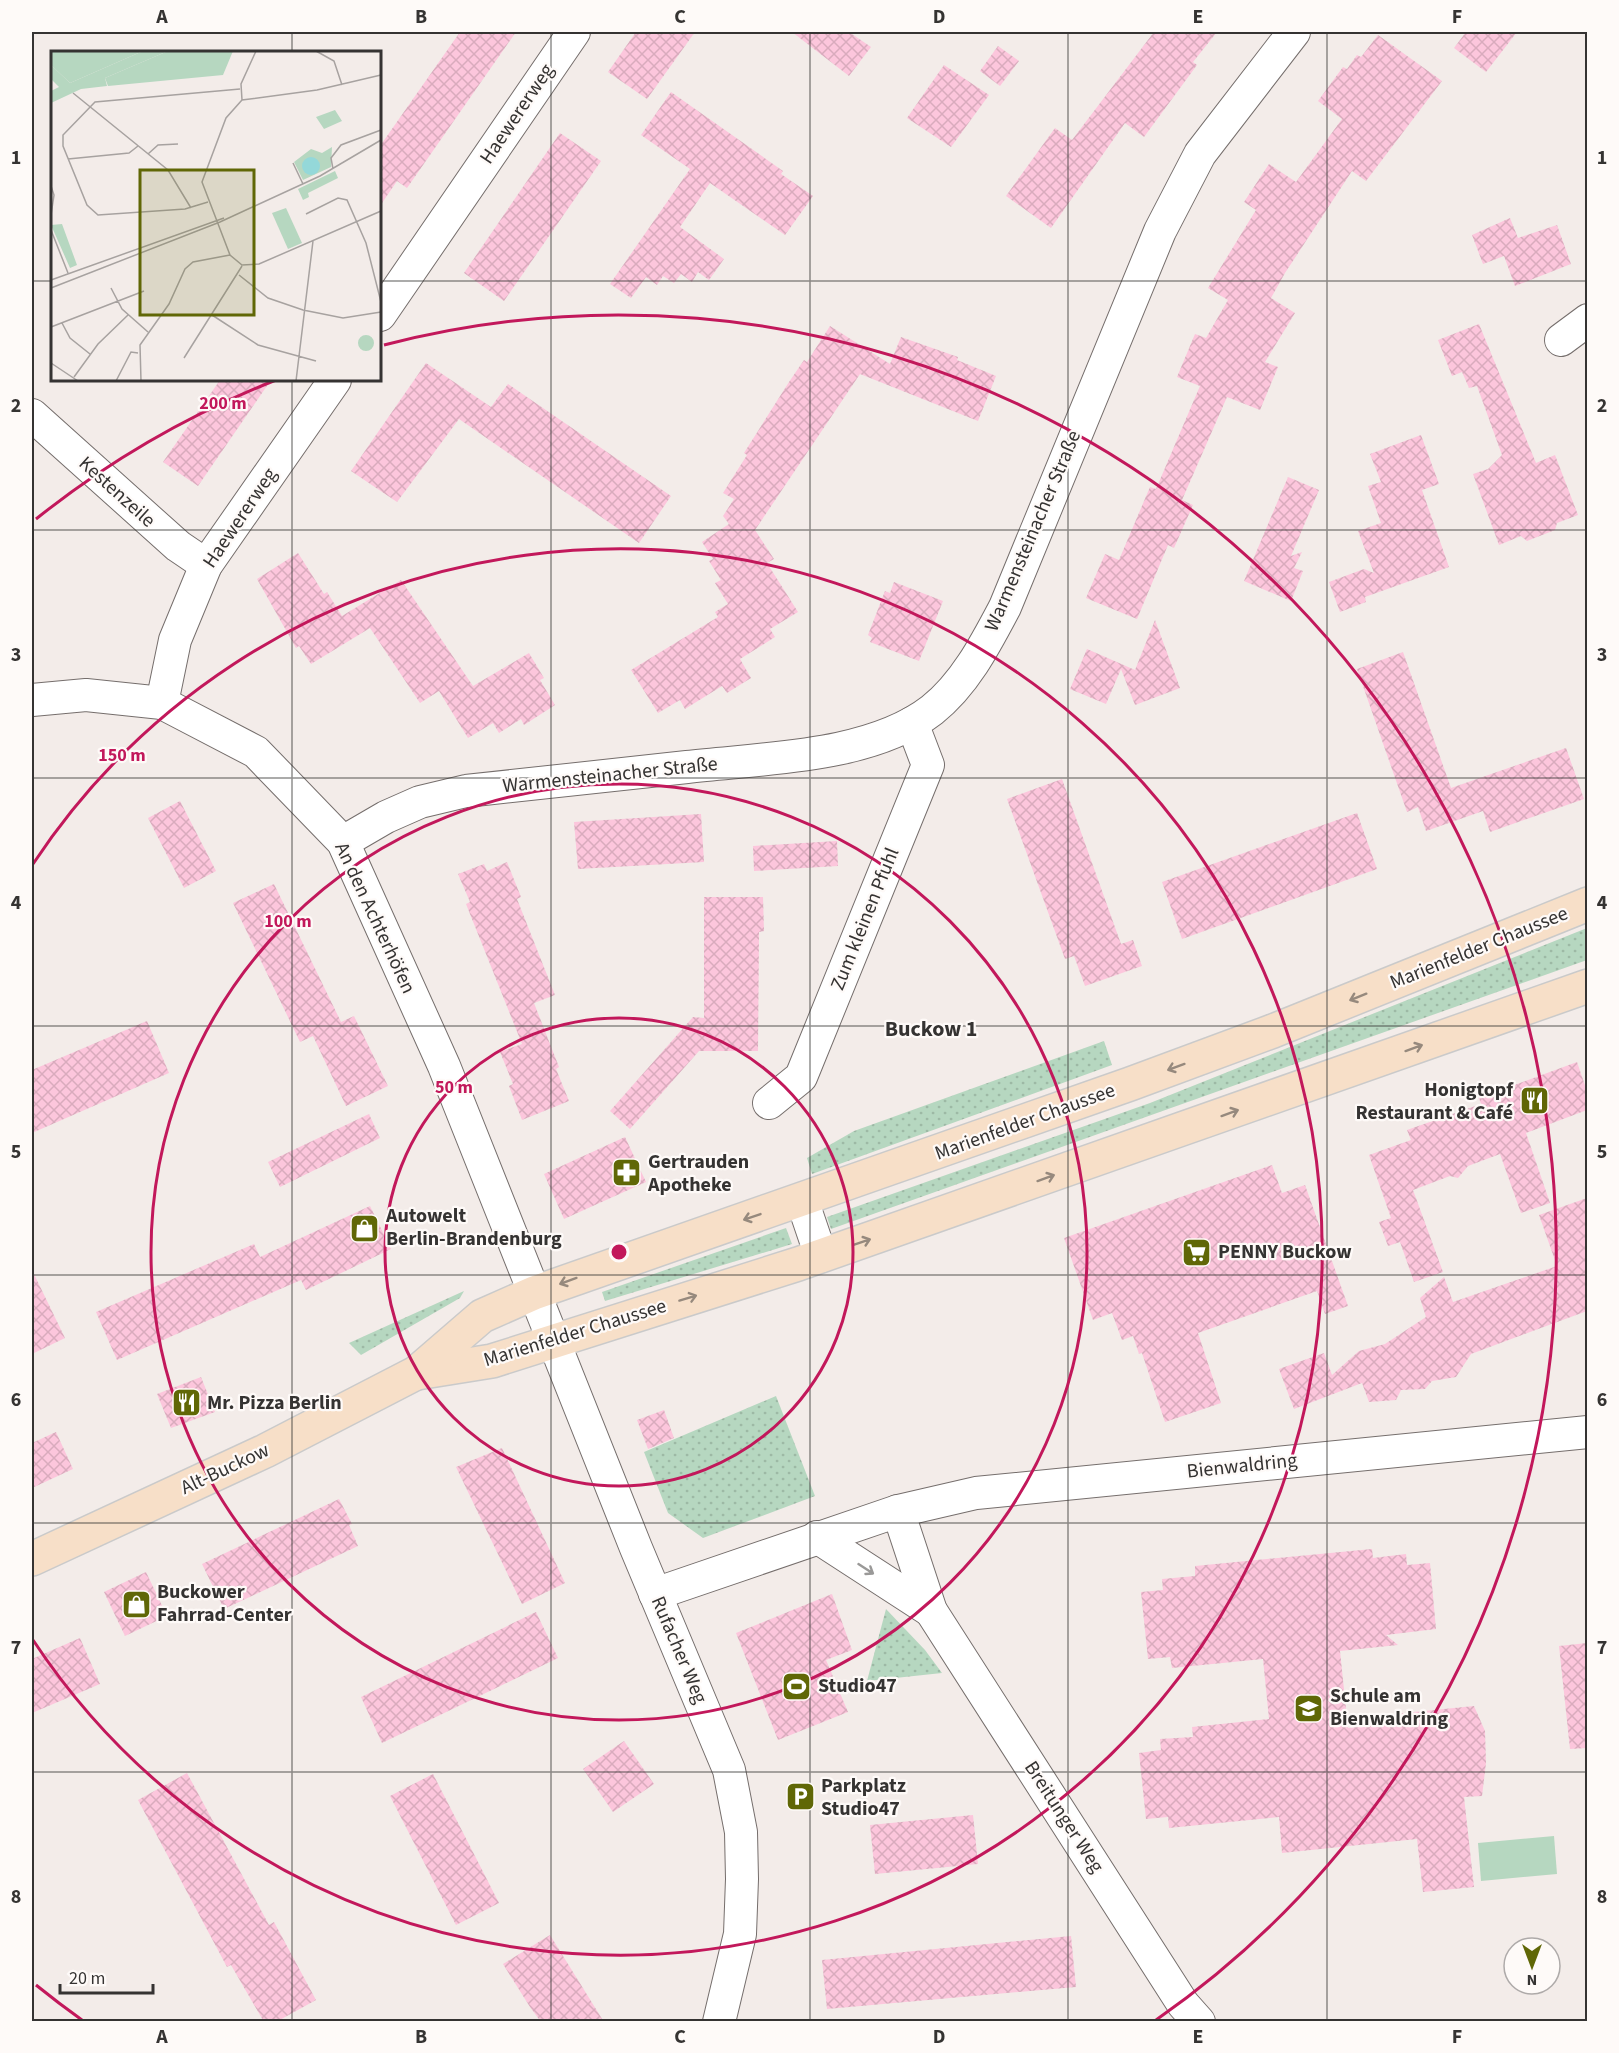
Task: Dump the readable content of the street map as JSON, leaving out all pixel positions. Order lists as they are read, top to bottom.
{
  "streets": {
    "main road": ["Marienfelder Chaussee", "Alt-Buckow"],
    "street": [
      "Haewererweg",
      "Kestenzeile",
      "Warmensteinacher Straße",
      "An den Achterhöfen",
      "Zum kleinen Pfuhl",
      "Bienwaldring",
      "Rufacher Weg",
      "Breitunger Weg"
    ]
  },
  "crossings": [
    ["Haewererweg", "Kestenzeile"],
    ["Haewererweg", "An den Achterhöfen"],
    ["Warmensteinacher Straße", "An den Achterhöfen"],
    ["Warmensteinacher Straße", "Zum kleinen Pfuhl"],
    ["An den Achterhöfen", "Marienfelder Chaussee"],
    ["An den Achterhöfen", "Rufacher Weg"],
    ["Marienfelder Chaussee", "Alt-Buckow"],
    ["Marienfelder Chaussee", "Rufacher Weg"],
    ["Bienwaldring", "Breitunger Weg"]
  ],
  "districts": ["Buckow 1"],
  "places": {
    "restaurant": ["Honigtopf Restaurant & Café", "Mr. Pizza Berlin"],
    "pharmacy": ["Gertrauden Apotheke"],
    "shop": ["Autowelt Berlin-Brandenburg", "Buckower Fahrrad-Center"],
    "supermarket": ["PENNY Buckow"],
    "sports": ["Studio47"],
    "school or university": ["Schule am Bienwaldring"],
    "parking": ["Parkplatz Studio47"]
  },
  "scale_bar": "20 m",
  "north": "bottom",
  "grid": {
    "columns": [
      "A",
      "B",
      "C",
      "D",
      "E",
      "F"
    ],
    "rows": [
      "1",
      "2",
      "3",
      "4",
      "5",
      "6",
      "7",
      "8"
    ]
  },
  "rings": [
    "200 m",
    "150 m",
    "100 m",
    "50 m"
  ]
}
